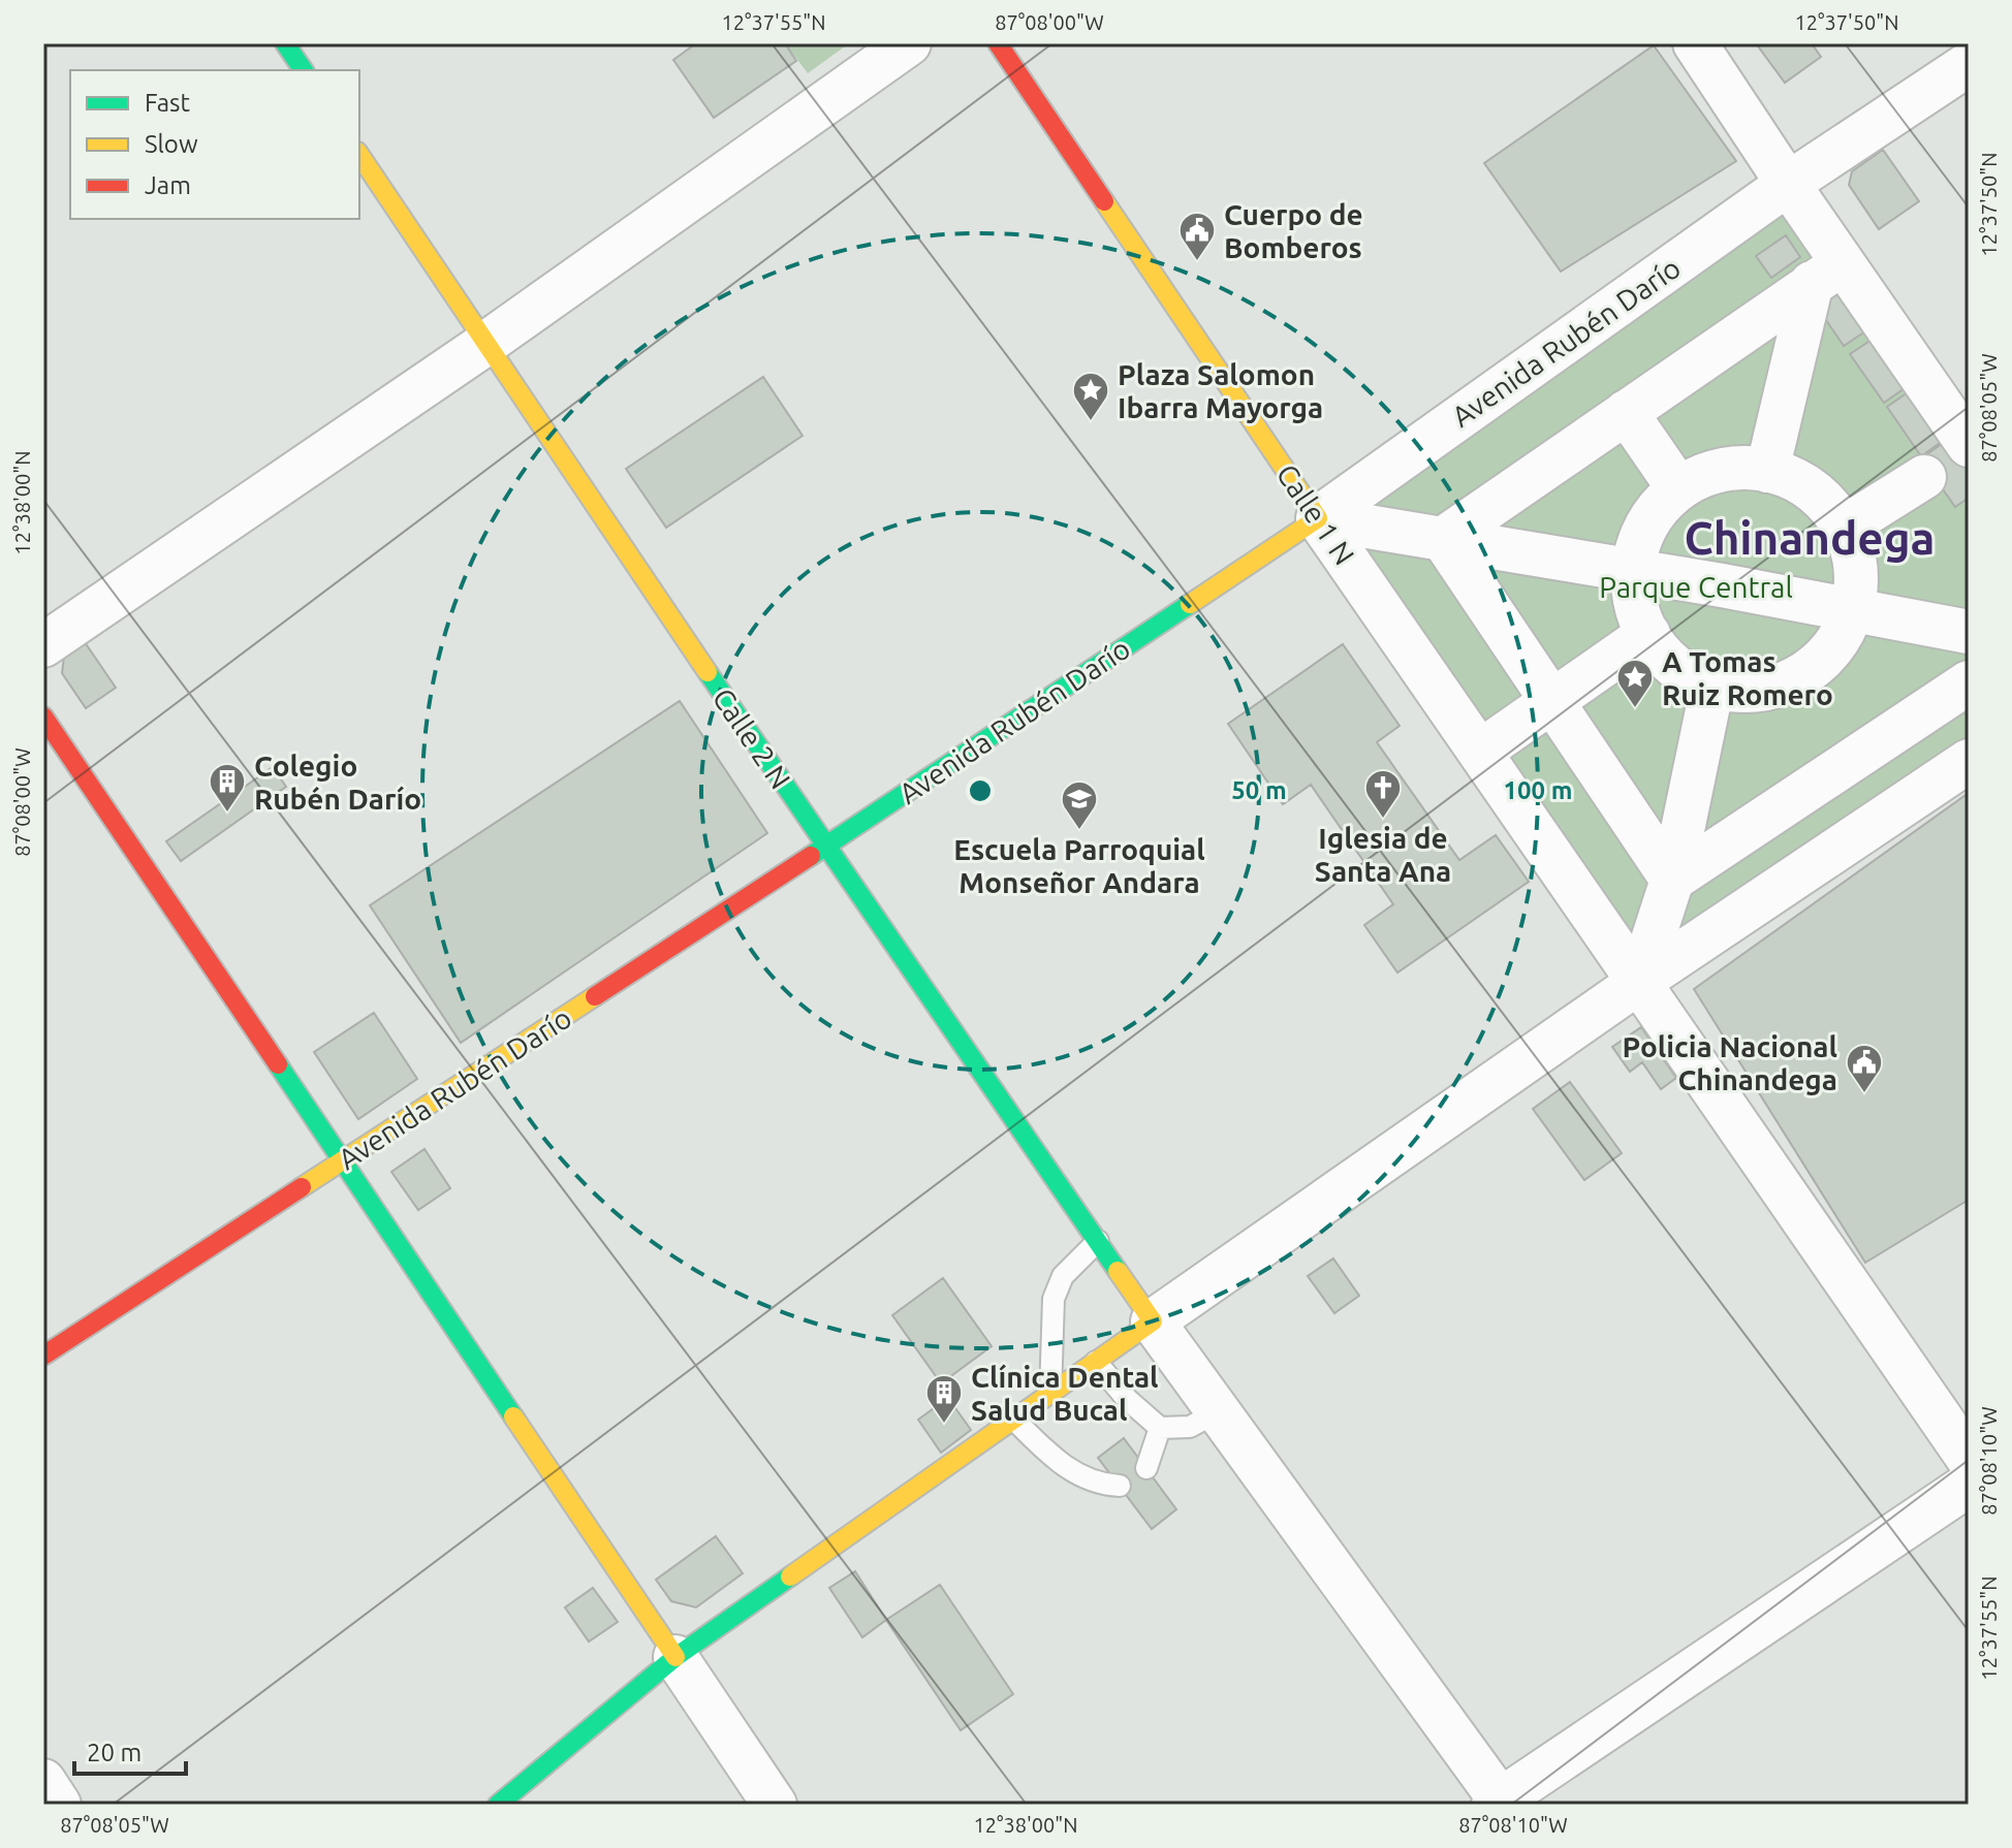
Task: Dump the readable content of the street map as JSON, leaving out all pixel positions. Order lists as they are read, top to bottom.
{
  "streets": {
    "street": ["Avenida Rubén Darío", "Calle 1 N", "Calle 2 N"]
  },
  "crossings": [
    ["Avenida Rubén Darío", "Calle 1 N"],
    ["Avenida Rubén Darío", "Calle 2 N"]
  ],
  "districts": ["Chinandega"],
  "parks": ["Parque Central"],
  "places": {
    "public building": ["Cuerpo de Bomberos", "Policia Nacional Chinandega"],
    "place": ["Plaza Salomon Ibarra Mayorga", "A Tomas Ruiz Romero"],
    "building": ["Colegio Rubén Darío", "Clínica Dental Salud Bucal"],
    "church": ["Iglesia de Santa Ana"],
    "school or university": ["Escuela Parroquial Monseñor Andara"]
  },
  "legend": ["Fast", "Slow", "Jam"],
  "scale_bar": "20 m",
  "coordinates": [
    "12°37'55\"N",
    "87°08'00\"W",
    "12°37'50\"N",
    "87°08'05\"W",
    "12°38'00\"N",
    "87°08'10\"W"
  ],
  "rings": ["50 m", "100 m"]
}
